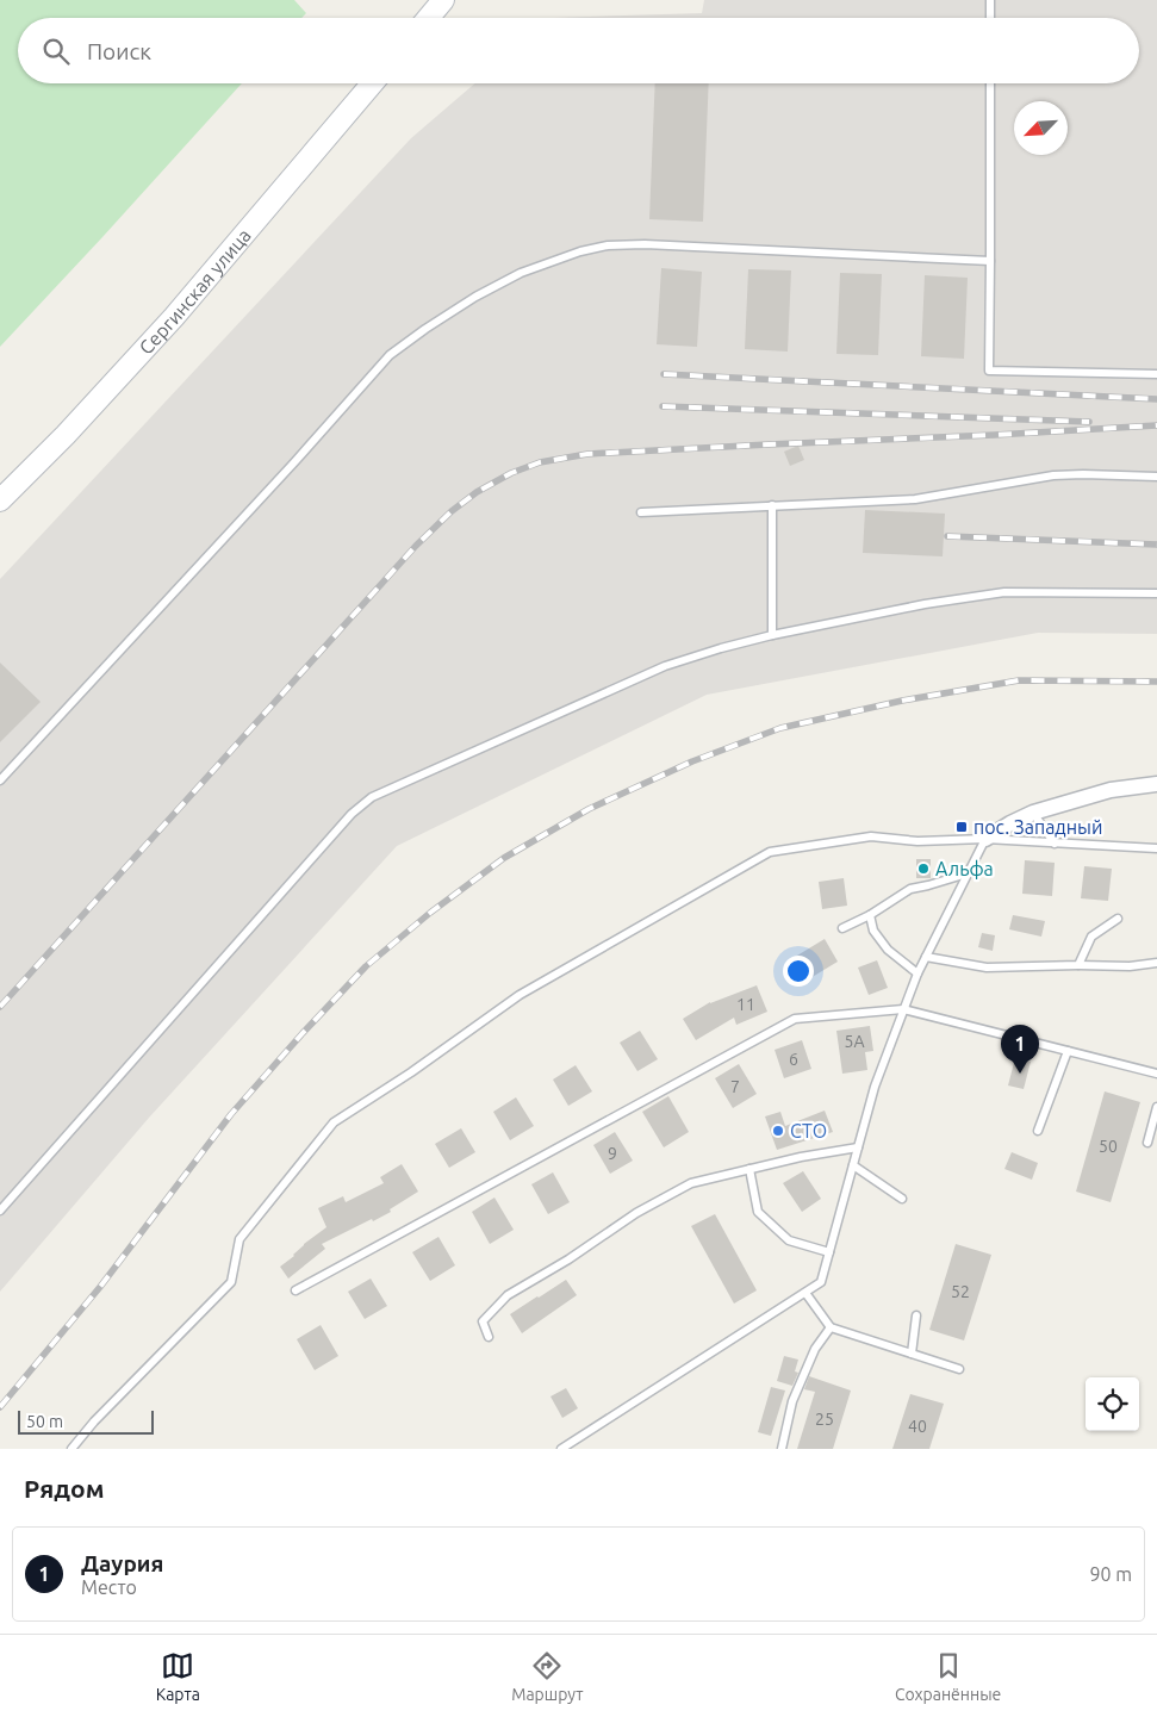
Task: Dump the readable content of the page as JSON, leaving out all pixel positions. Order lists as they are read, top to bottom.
{
  "streets": {
    "main road": ["Сергинская улица"]
  },
  "places": {
    "transit": ["пос. Западный"],
    "other": ["Альфа", "СТО"]
  },
  "house_numbers": [
    "11",
    "5А",
    "6",
    "7",
    "50",
    "9",
    "52",
    "25",
    "40"
  ],
  "scale_bar": "50 m",
  "north": "bottom left",
  "page": {
    "search": "Поиск",
    "pins": "1",
    "scale": "50 m",
    "heading": "Рядом",
    "list": [
      {
        "mark": "1",
        "name": "Даурия",
        "note": "Место",
        "value": "90 m"
      }
    ],
    "nav": ["Карта", "Маршрут", "Сохранённые"]
  }
}
